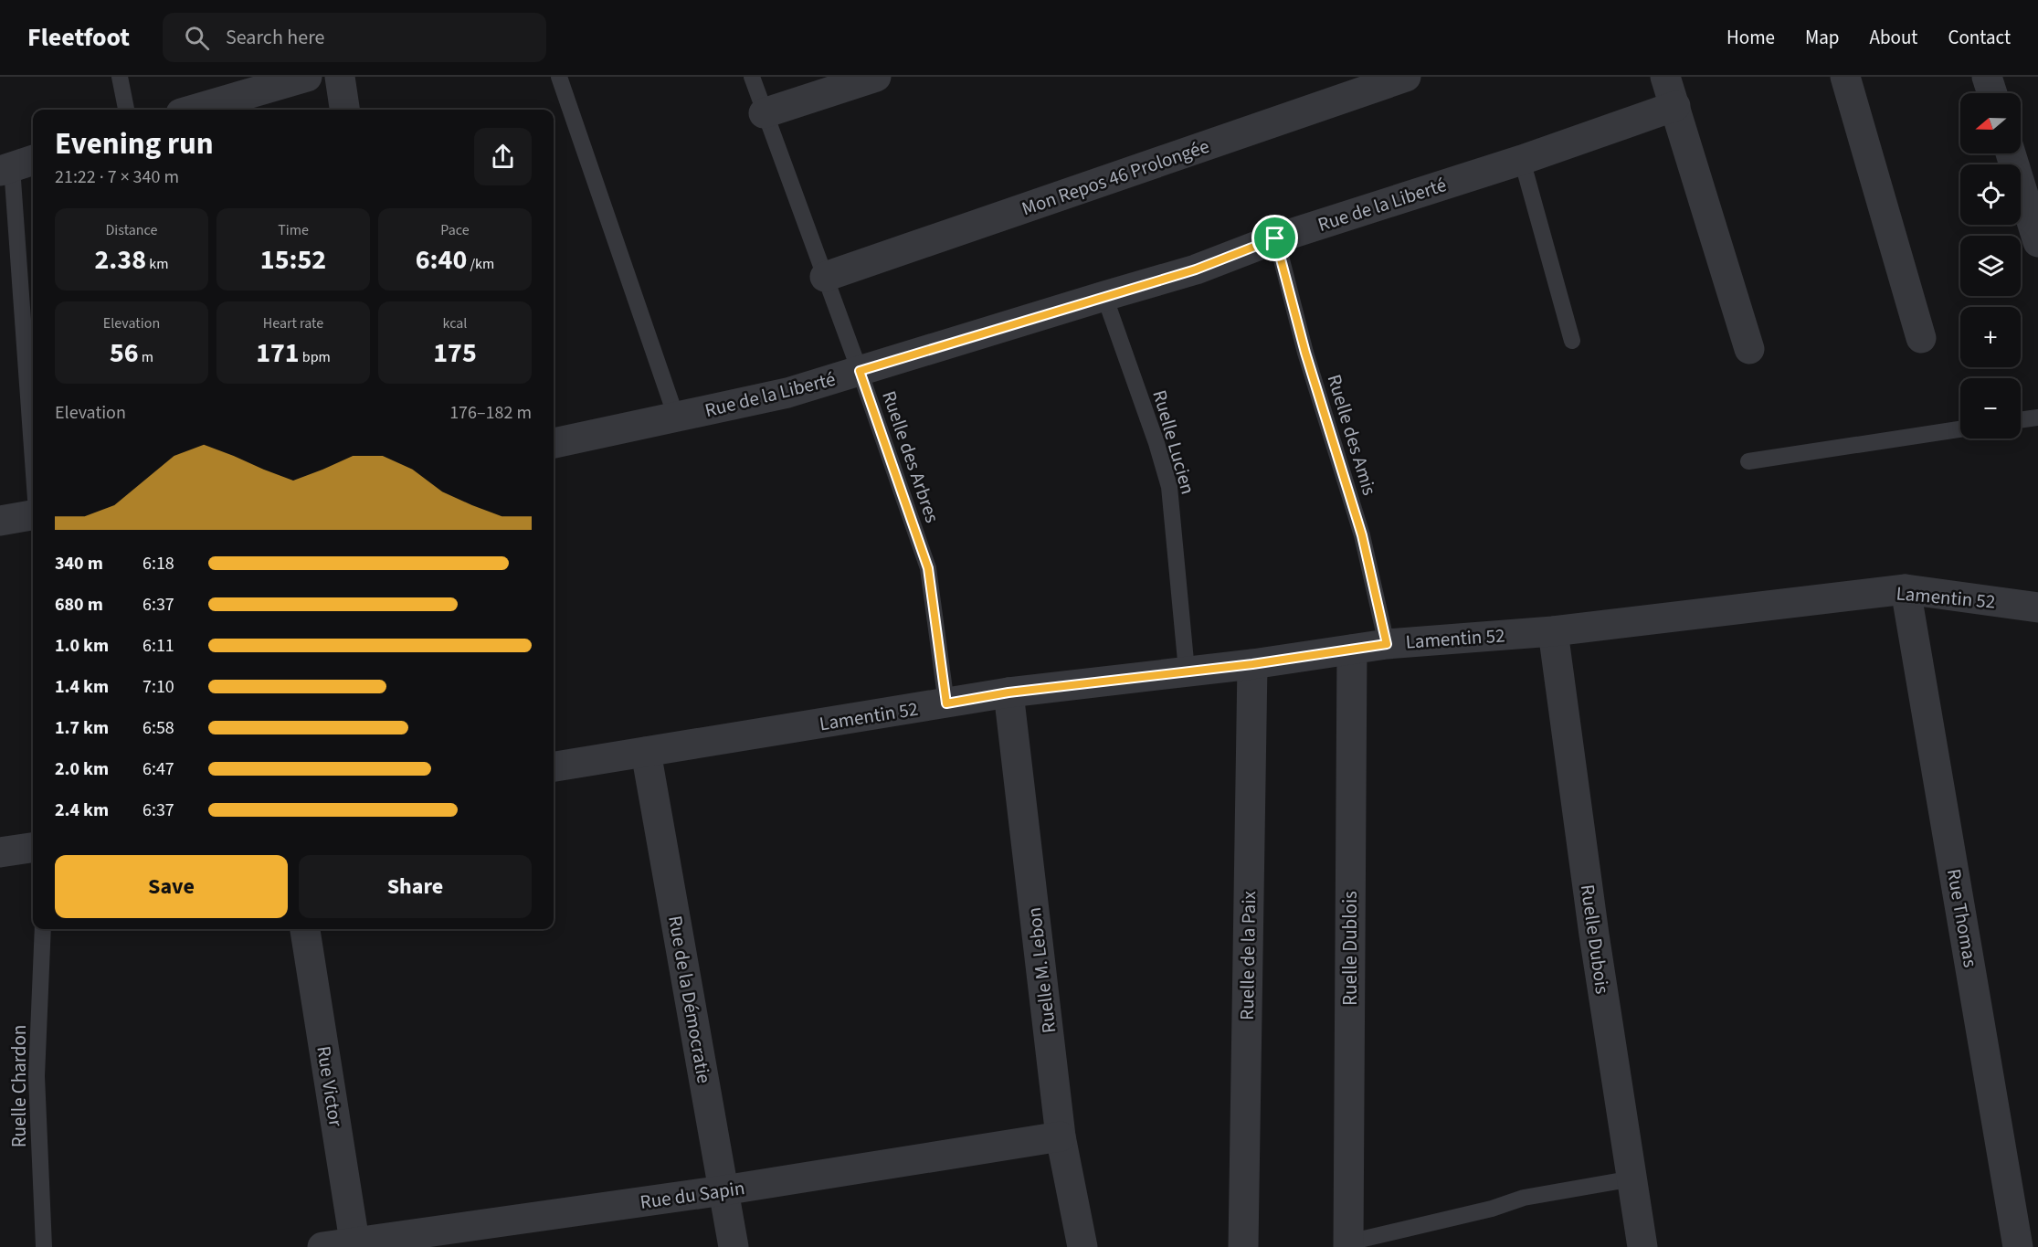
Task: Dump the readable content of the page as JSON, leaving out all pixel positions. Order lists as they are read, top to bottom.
{
  "streets": {
    "street": [
      "Mon Repos 46 Prolongée",
      "Rue de la Liberté",
      "Lamentin 52",
      "Rue Thomas",
      "Ruelle Dubois",
      "Ruelle Dublois",
      "Ruelle de la Paix",
      "Ruelle M. Lebon",
      "Rue de la Démocratie",
      "Rue Victor",
      "Rue du Sapin"
    ],
    "lane": [
      "Ruelle des Amis",
      "Ruelle Lucien",
      "Ruelle des Arbres",
      "Ruelle Chardon"
    ]
  },
  "crossings": [
    ["Mon Repos 46 Prolongée", "Ruelle des Arbres"],
    ["Rue de la Liberté", "Ruelle des Amis"],
    ["Rue de la Liberté", "Ruelle Lucien"],
    ["Rue de la Liberté", "Ruelle des Arbres"],
    ["Ruelle des Amis", "Lamentin 52"],
    ["Ruelle Lucien", "Lamentin 52"],
    ["Ruelle des Arbres", "Lamentin 52"],
    ["Lamentin 52", "Rue Thomas"],
    ["Lamentin 52", "Ruelle Dubois"],
    ["Lamentin 52", "Ruelle Dublois"],
    ["Lamentin 52", "Ruelle de la Paix"],
    ["Lamentin 52", "Ruelle M. Lebon"],
    ["Lamentin 52", "Rue de la Démocratie"],
    ["Ruelle M. Lebon", "Rue du Sapin"],
    ["Rue de la Démocratie", "Rue du Sapin"],
    ["Rue Victor", "Rue du Sapin"]
  ],
  "north": "left",
  "page": {
    "header": "Fleetfoot",
    "search": "Search here",
    "nav": [
      "Home",
      "Map",
      "About",
      "Contact"
    ],
    "map_buttons": ["+", "−"],
    "heading": ["Evening run", "21:22 · 7 × 340 m"],
    "stats": [
      ["Distance", "2.38 km"],
      ["Time", "15:52"],
      ["Pace", "6:40 /km"],
      ["Elevation", "56 m"],
      ["Heart rate", "171 bpm"],
      ["kcal", "175"]
    ],
    "chart": ["Elevation", "176–182 m"],
    "list": [
      {
        "name": "340 m",
        "note": "6:18"
      },
      {
        "name": "680 m",
        "note": "6:37"
      },
      {
        "name": "1.0 km",
        "note": "6:11"
      },
      {
        "name": "1.4 km",
        "note": "7:10"
      },
      {
        "name": "1.7 km",
        "note": "6:58"
      },
      {
        "name": "2.0 km",
        "note": "6:47"
      },
      {
        "name": "2.4 km",
        "note": "6:37"
      }
    ],
    "buttons": ["Save", "Share"]
  }
}
